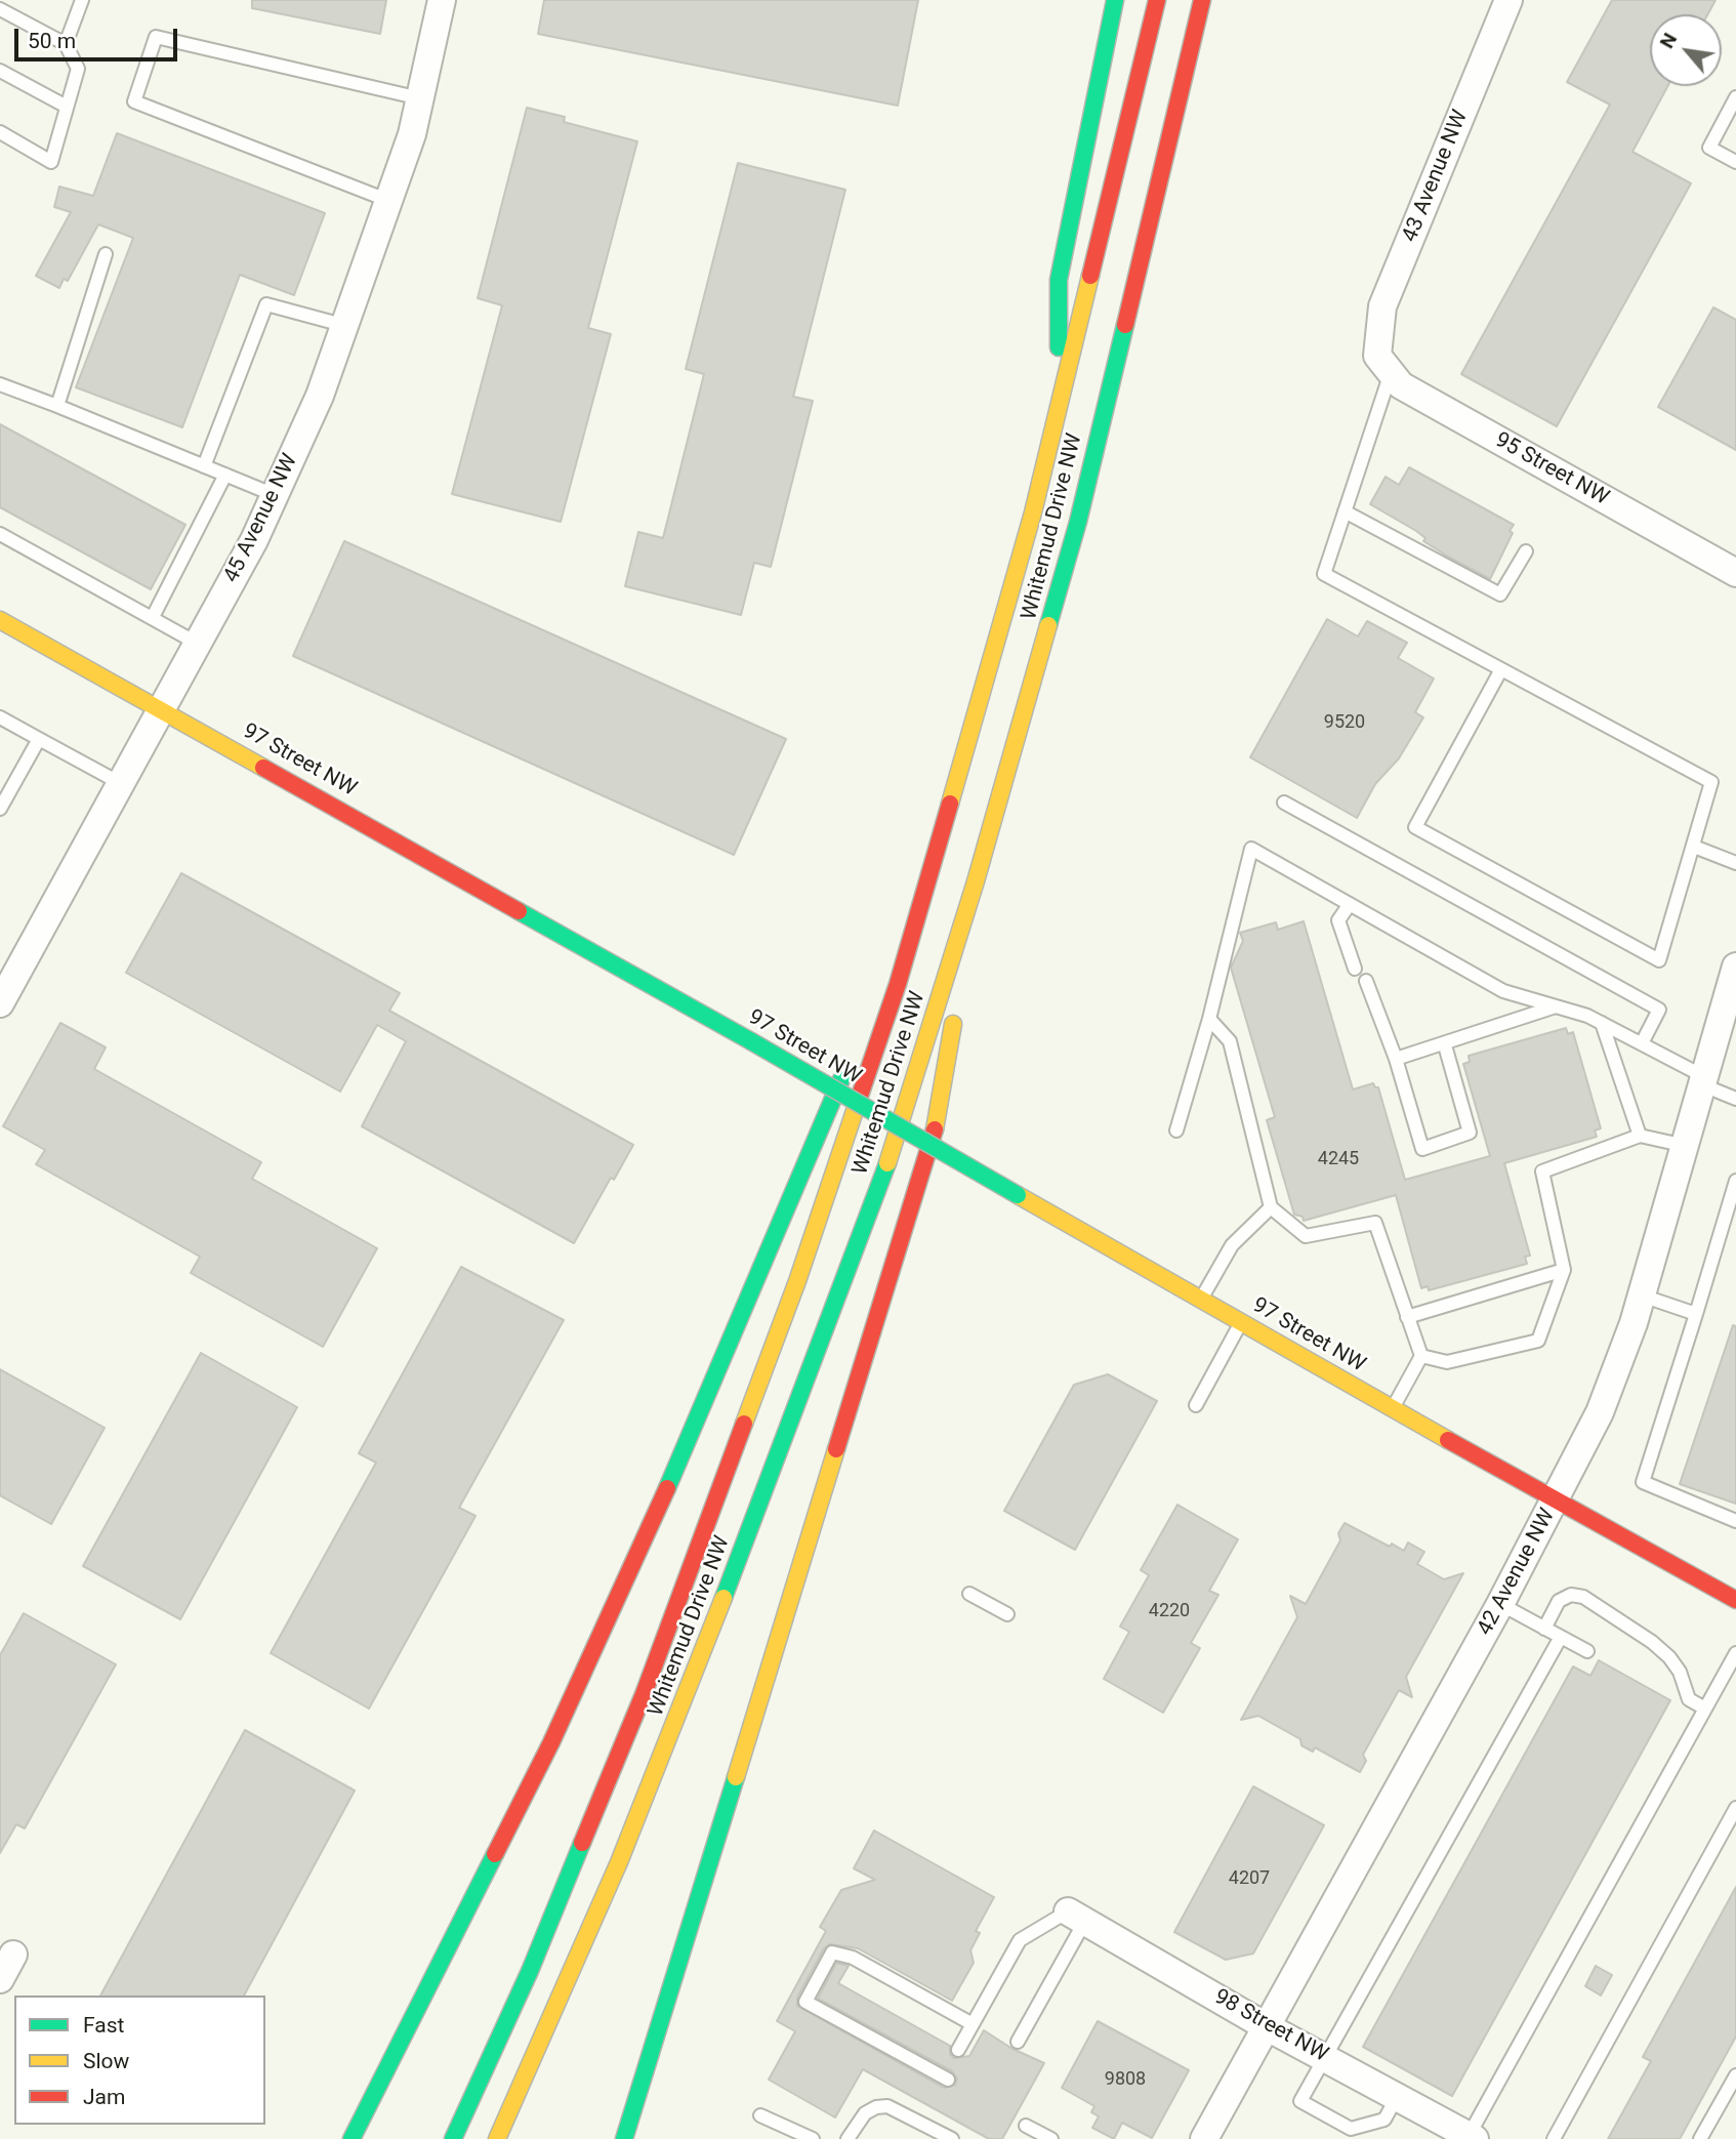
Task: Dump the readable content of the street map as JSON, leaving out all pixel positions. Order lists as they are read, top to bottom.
{
  "streets": {
    "main road": ["Whitemud Drive NW", "97 Street NW"],
    "street": [
      "43 Avenue NW",
      "95 Street NW",
      "45 Avenue NW",
      "42 Avenue NW",
      "98 Street NW"
    ]
  },
  "crossings": [
    ["43 Avenue NW", "95 Street NW"],
    ["45 Avenue NW", "97 Street NW"],
    ["97 Street NW", "42 Avenue NW"],
    ["42 Avenue NW", "98 Street NW"]
  ],
  "house_numbers": [
    "9520",
    "4245",
    "4220",
    "4207",
    "9808"
  ],
  "legend": ["Fast", "Slow", "Jam"],
  "scale_bar": "50 m",
  "north": "top left"
}
